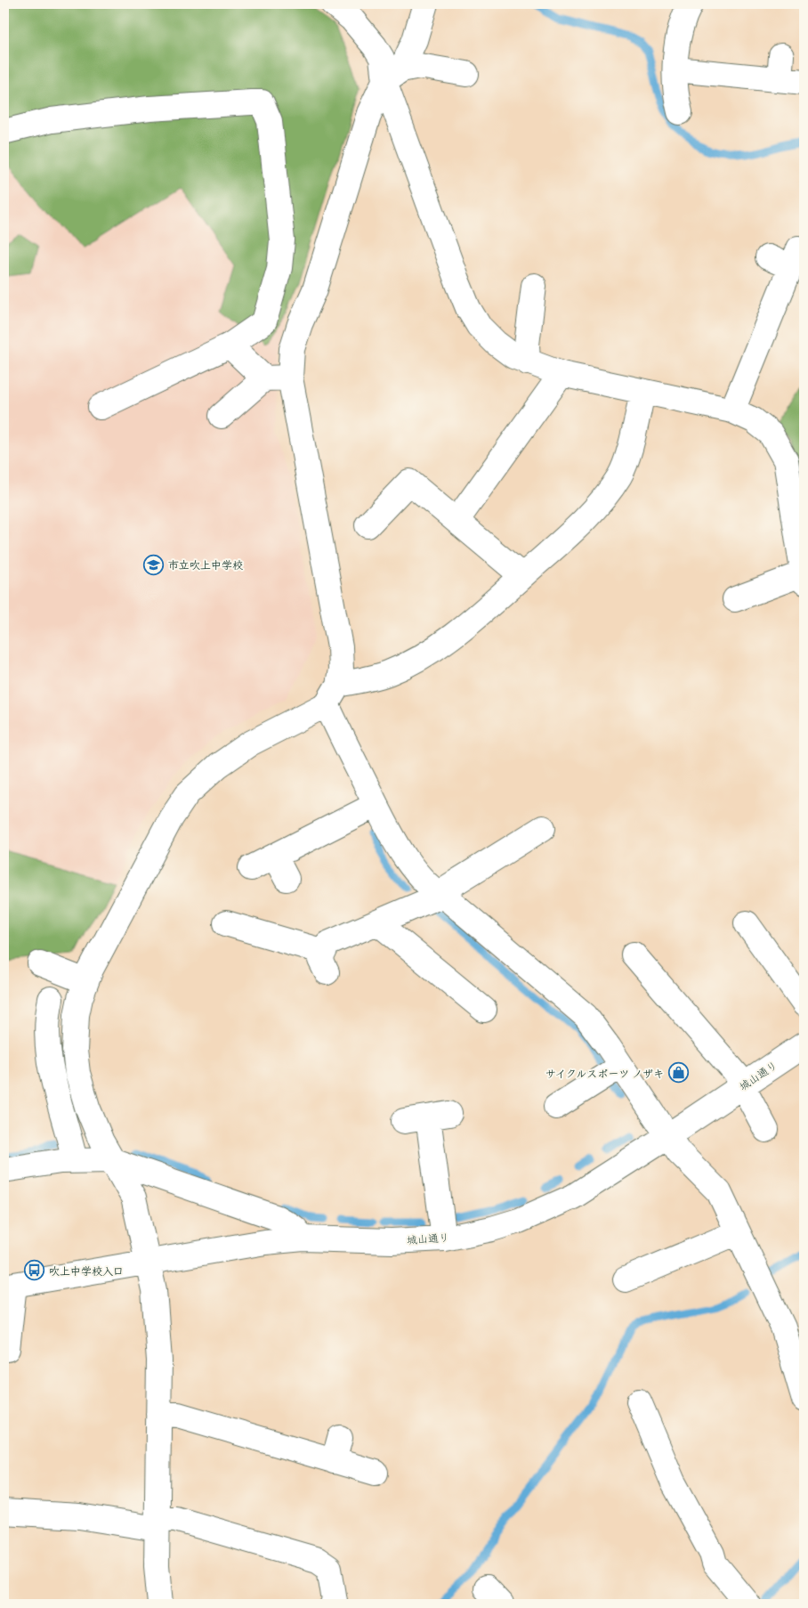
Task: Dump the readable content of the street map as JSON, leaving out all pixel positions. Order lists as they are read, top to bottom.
{
  "streets": {
    "street": ["城山通り"]
  },
  "places": {
    "school or university": ["市立吹上中学校"],
    "shop": ["サイクルスポーツ ノザキ"],
    "bus stop": ["吹上中学校入口"]
  }
}
